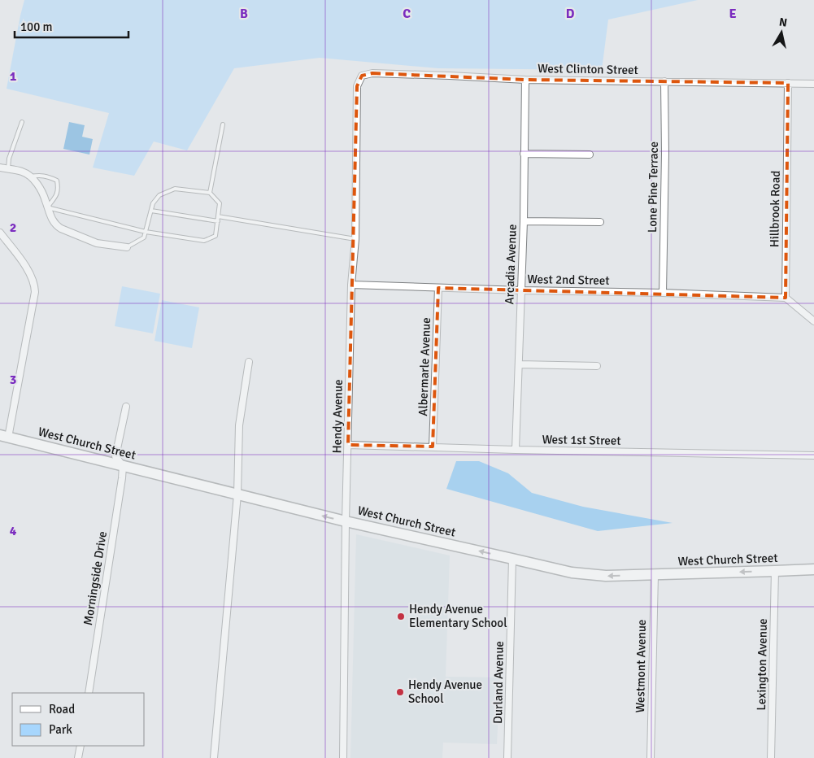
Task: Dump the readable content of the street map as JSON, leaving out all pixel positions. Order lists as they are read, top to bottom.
{
  "streets": {
    "main road": ["West Church Street"],
    "street": [
      "West Clinton Street",
      "Lone Pine Terrace",
      "Hillbrook Road",
      "Arcadia Avenue",
      "West 2nd Street",
      "Albermarle Avenue",
      "Hendy Avenue",
      "West 1st Street",
      "Morningside Drive",
      "Lexington Avenue",
      "Westmont Avenue",
      "Durland Avenue"
    ]
  },
  "crossings": [
    ["West Clinton Street", "Lone Pine Terrace"],
    ["West Clinton Street", "Hillbrook Road"],
    ["West Clinton Street", "Arcadia Avenue"],
    ["West Clinton Street", "Hendy Avenue"],
    ["Lone Pine Terrace", "West 2nd Street"],
    ["Hillbrook Road", "West 2nd Street"],
    ["Arcadia Avenue", "West 2nd Street"],
    ["Arcadia Avenue", "West 1st Street"],
    ["West 2nd Street", "Albermarle Avenue"],
    ["West 2nd Street", "Hendy Avenue"],
    ["Albermarle Avenue", "West 1st Street"],
    ["Hendy Avenue", "West 1st Street"],
    ["Hendy Avenue", "West Church Street"],
    ["West Church Street", "Morningside Drive"],
    ["West Church Street", "Lexington Avenue"],
    ["West Church Street", "Westmont Avenue"],
    ["West Church Street", "Durland Avenue"]
  ],
  "one_way": ["West Church Street"],
  "places": ["Hendy Avenue Elementary School", "Hendy Avenue School"],
  "legend": ["Road", "Park"],
  "scale_bar": "100 m",
  "north": "top",
  "grid": {
    "columns": [
      "B",
      "C",
      "D",
      "E"
    ],
    "rows": [
      "1",
      "2",
      "3",
      "4"
    ]
  }
}
